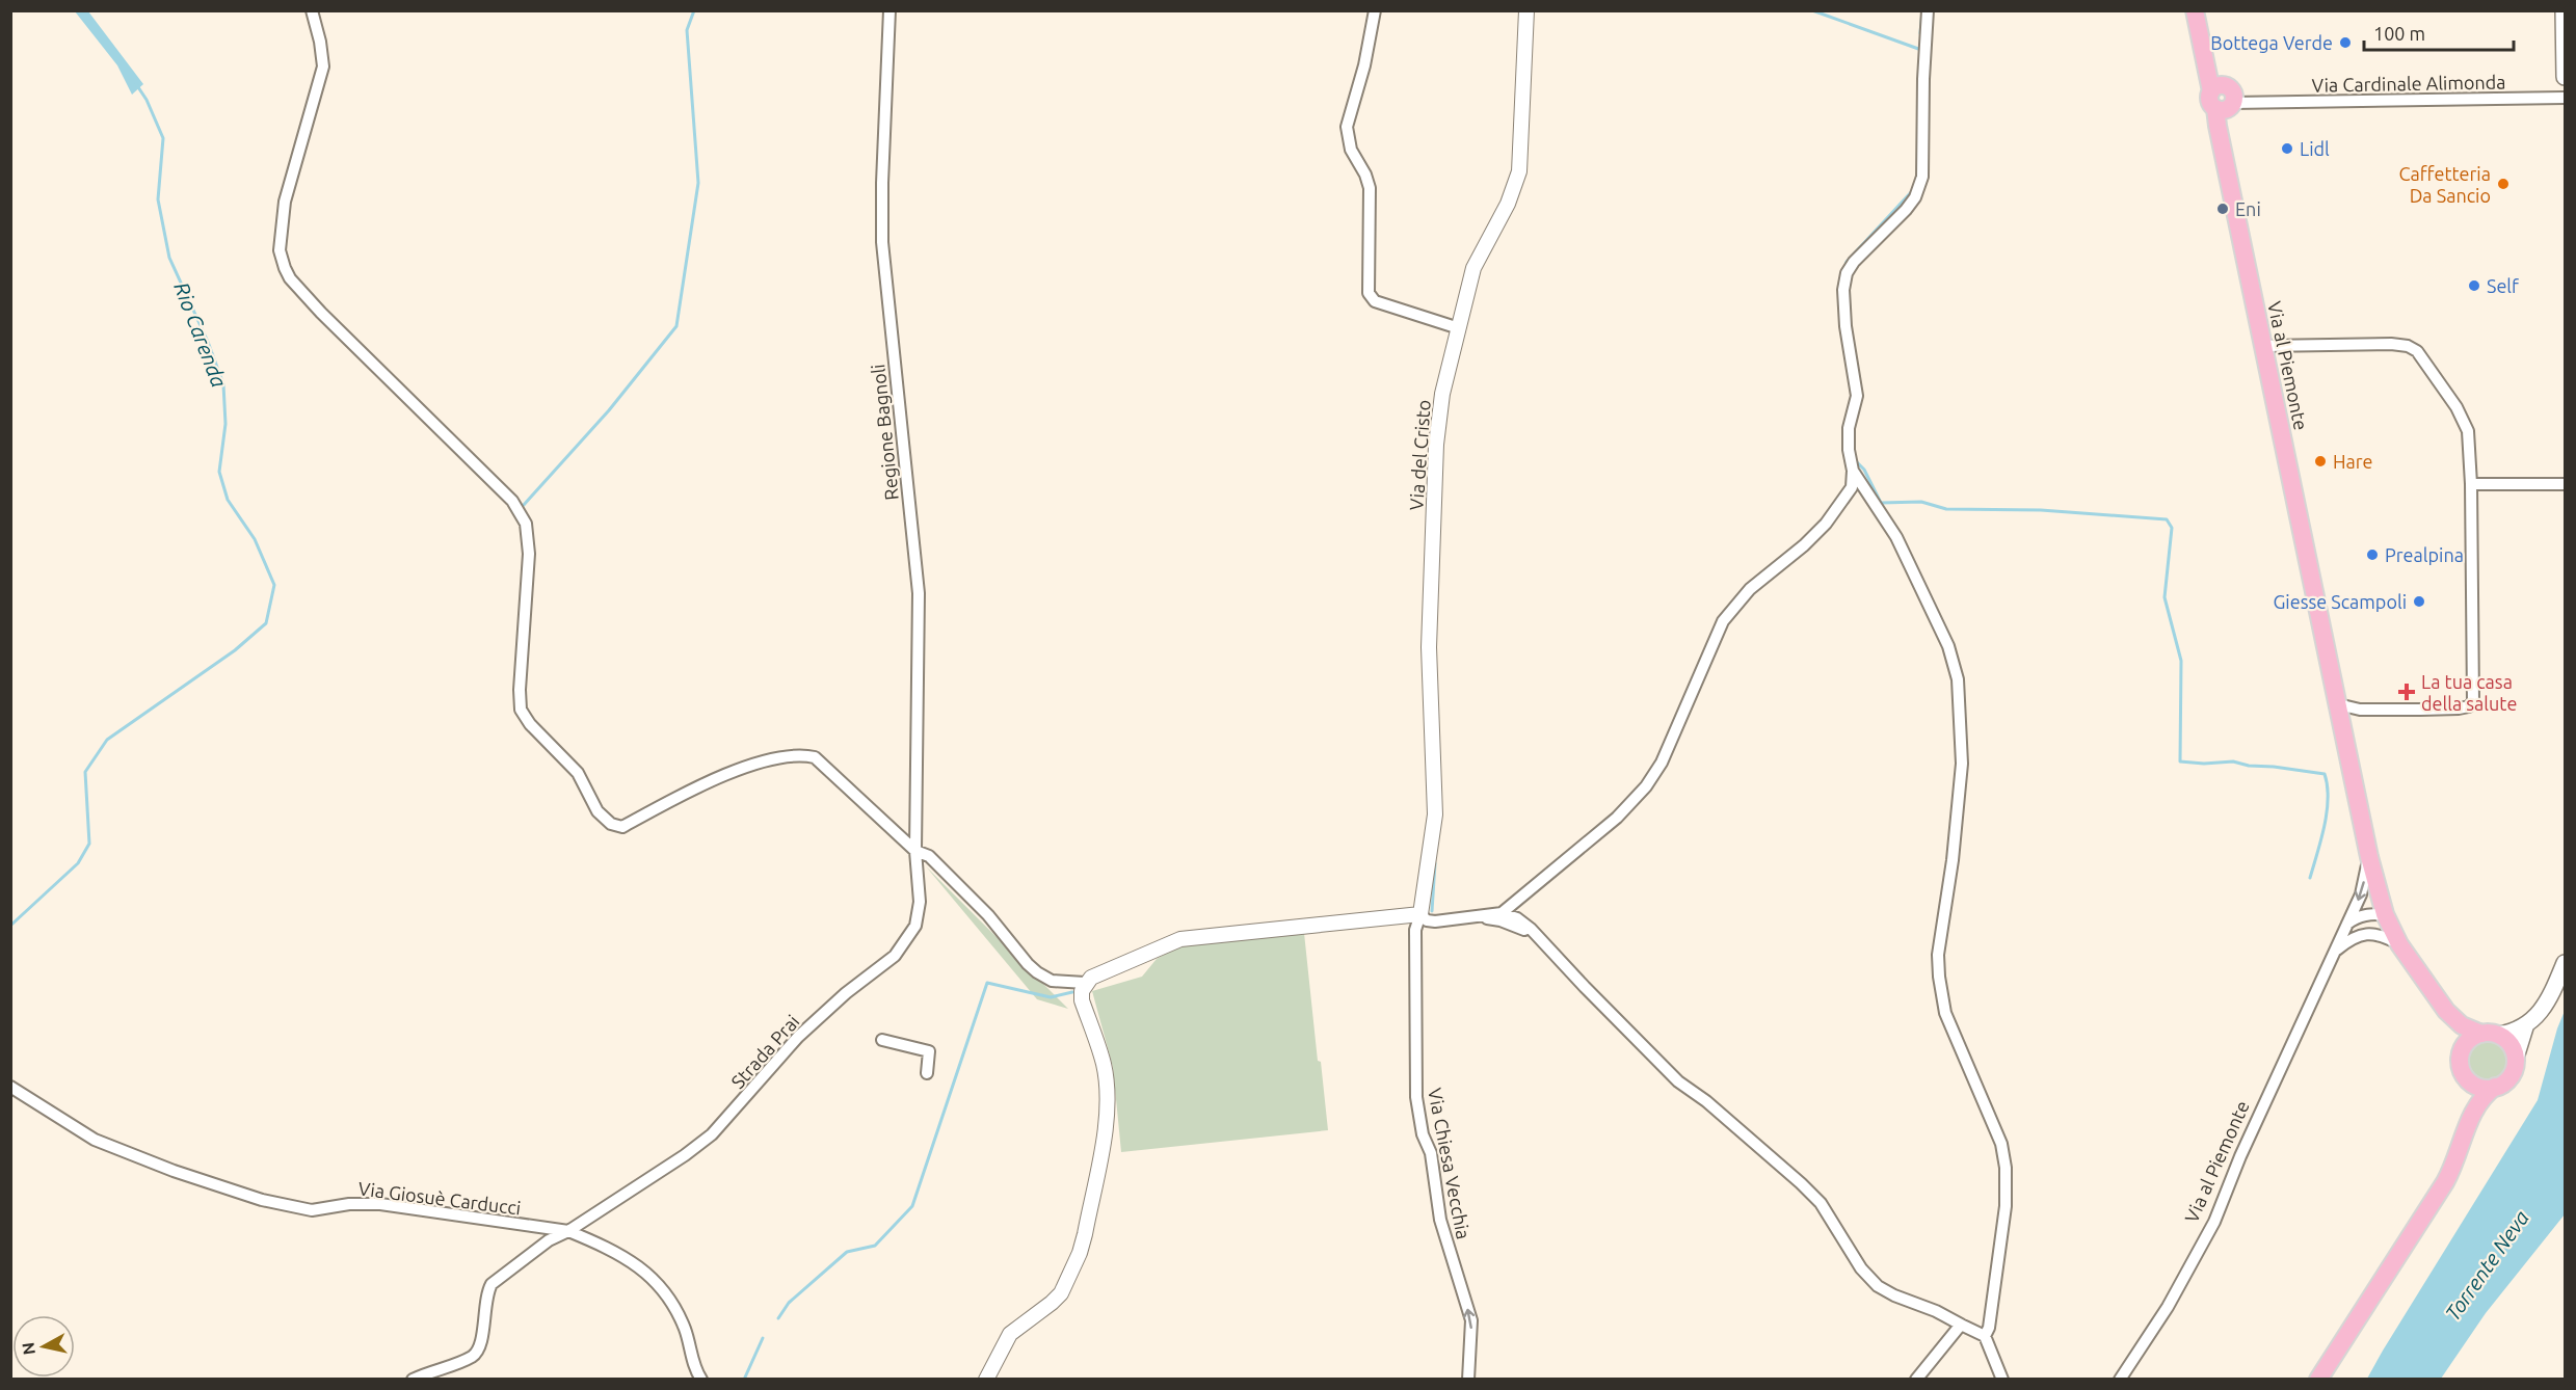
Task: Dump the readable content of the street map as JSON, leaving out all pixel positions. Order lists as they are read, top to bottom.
{
  "streets": {
    "main road": ["Via al Piemonte"],
    "street": [
      "Via Cardinale Alimonda",
      "Regione Bagnoli",
      "Via del Cristo",
      "Strada Prai",
      "Via Chiesa Vecchia",
      "Via Giosuè Carducci"
    ]
  },
  "crossings": [
    ["Via Cardinale Alimonda", "Via al Piemonte"],
    ["Regione Bagnoli", "Strada Prai"],
    ["Via del Cristo", "Via Chiesa Vecchia"],
    ["Strada Prai", "Via Giosuè Carducci"]
  ],
  "one_way": ["Via Chiesa Vecchia"],
  "water": ["Rio Carenda", "Torrente Neva"],
  "places": {
    "other": [
      "Bottega Verde",
      "Lidl",
      "Caffetteria Da Sancio",
      "Eni",
      "Self",
      "Hare",
      "Prealpina",
      "Giesse Scampoli"
    ],
    "health": ["La tua casa della salute"]
  },
  "scale_bar": "100 m",
  "north": "left"
}
